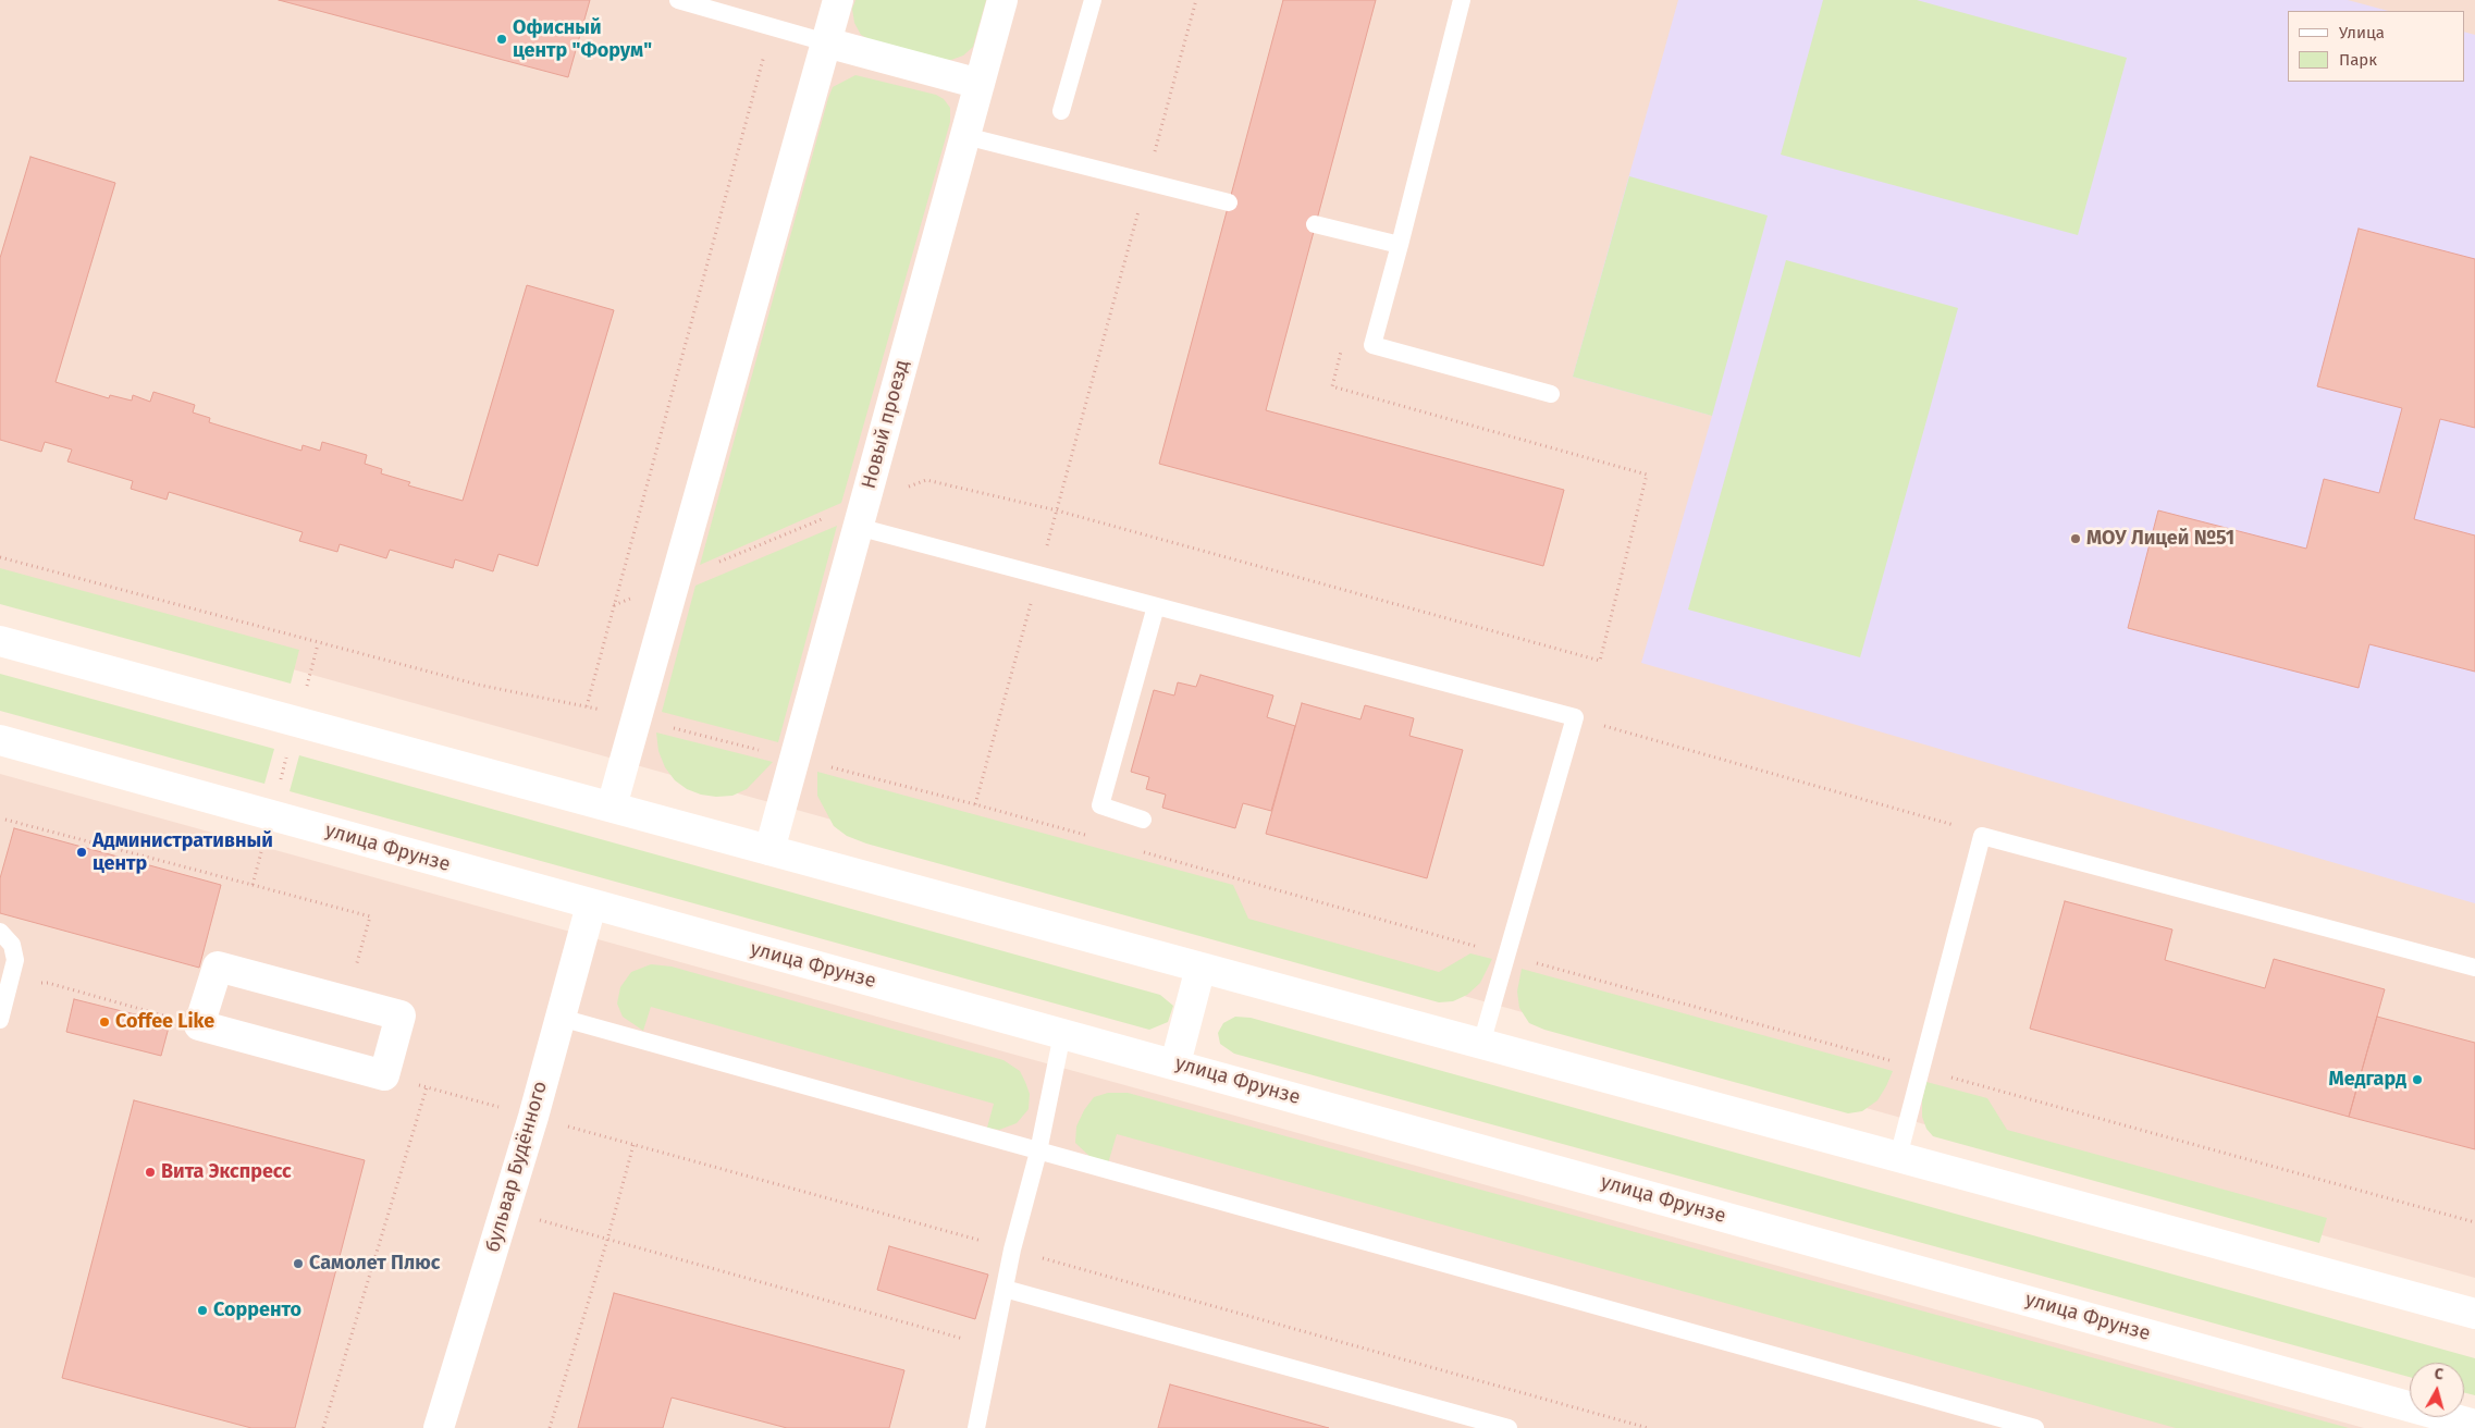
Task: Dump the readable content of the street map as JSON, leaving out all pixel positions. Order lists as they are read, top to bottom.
{
  "streets": {
    "main road": ["Новый проезд", "улица Фрунзе", "бульвар Будённого"]
  },
  "crossings": [
    ["улица Фрунзе", "бульвар Будённого"]
  ],
  "places": [
    "Офисный центр \"Форум\"",
    "МОУ Лицей №51",
    "Административный центр",
    "Coffee Like",
    "Медгард",
    "Вита Экспресс",
    "Самолет Плюс",
    "Сорренто"
  ],
  "legend": ["Улица", "Парк"],
  "north": "top"
}
